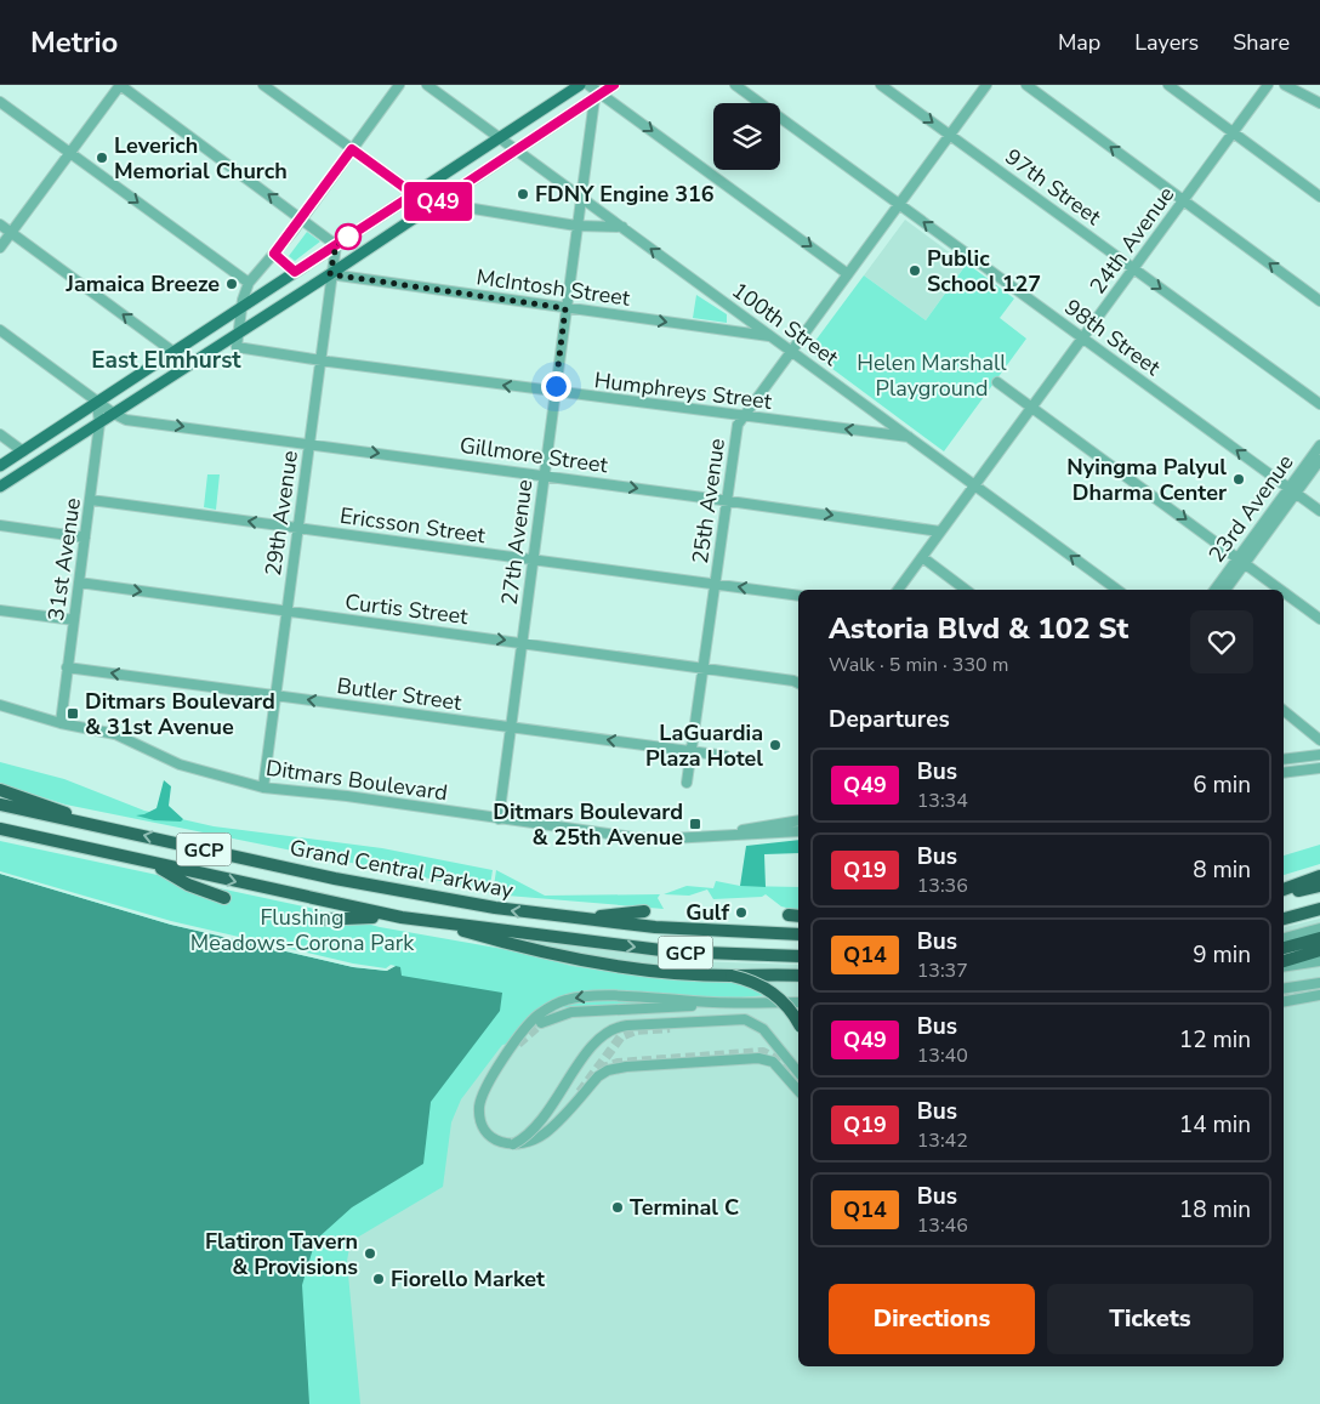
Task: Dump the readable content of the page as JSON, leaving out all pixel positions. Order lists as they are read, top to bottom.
{
  "streets": {
    "highway": ["GCP", "Grand Central Parkway"],
    "street": [
      "97th Street",
      "24th Avenue",
      "McIntosh Street",
      "100th Street",
      "98th Street",
      "Humphreys Street",
      "Gillmore Street",
      "25th Avenue",
      "23rd Avenue",
      "29th Avenue",
      "Ericsson Street",
      "27th Avenue",
      "31st Avenue",
      "Curtis Street",
      "Butler Street",
      "Ditmars Boulevard"
    ]
  },
  "crossings": [
    ["97th Street", "24th Avenue"],
    ["97th Street", "25th Avenue"],
    ["24th Avenue", "100th Street"],
    ["24th Avenue", "98th Street"],
    ["24th Avenue", "Gillmore Street"],
    ["McIntosh Street", "100th Street"],
    ["McIntosh Street", "29th Avenue"],
    ["McIntosh Street", "27th Avenue"],
    ["100th Street", "Humphreys Street"],
    ["100th Street", "25th Avenue"],
    ["100th Street", "27th Avenue"],
    ["98th Street", "25th Avenue"],
    ["98th Street", "23rd Avenue"],
    ["Humphreys Street", "25th Avenue"],
    ["Humphreys Street", "29th Avenue"],
    ["Humphreys Street", "27th Avenue"],
    ["Gillmore Street", "25th Avenue"],
    ["Gillmore Street", "29th Avenue"],
    ["Gillmore Street", "27th Avenue"],
    ["25th Avenue", "Ericsson Street"],
    ["25th Avenue", "Curtis Street"],
    ["25th Avenue", "Butler Street"],
    ["29th Avenue", "Ericsson Street"],
    ["29th Avenue", "Curtis Street"],
    ["29th Avenue", "Butler Street"],
    ["29th Avenue", "Ditmars Boulevard"],
    ["Ericsson Street", "27th Avenue"],
    ["Ericsson Street", "31st Avenue"],
    ["27th Avenue", "Curtis Street"],
    ["27th Avenue", "Butler Street"],
    ["27th Avenue", "Ditmars Boulevard"],
    ["31st Avenue", "Curtis Street"],
    ["31st Avenue", "Butler Street"],
    ["31st Avenue", "Ditmars Boulevard"]
  ],
  "one_way": [
    "97th Street",
    "McIntosh Street",
    "100th Street",
    "98th Street",
    "Humphreys Street",
    "Gillmore Street",
    "Ericsson Street",
    "Curtis Street",
    "Butler Street"
  ],
  "districts": ["East Elmhurst"],
  "parks": ["Helen Marshall Playground", "Flushing Meadows-Corona Park"],
  "places": {
    "other": [
      "Leverich Memorial Church",
      "FDNY Engine 316",
      "Public School 127",
      "Jamaica Breeze",
      "Nyingma Palyul Dharma Center",
      "LaGuardia Plaza Hotel",
      "Gulf",
      "Terminal C",
      "Flatiron Tavern & Provisions",
      "Fiorello Market"
    ],
    "transit": ["Ditmars Boulevard & 31st Avenue", "Ditmars Boulevard & 25th Avenue"]
  },
  "lines": ["bus line Q49"],
  "page": {
    "header": "Metrio",
    "nav": ["Map", "Layers", "Share"],
    "on_map": "Q49",
    "heading": [
      ["Astoria Blvd & 102 St", "Walk · 5 min · 330 m"],
      "Departures"
    ],
    "list": [
      {
        "mark": "Q49",
        "name": "Bus",
        "note": "13:34",
        "value": "6 min"
      },
      {
        "mark": "Q19",
        "name": "Bus",
        "note": "13:36",
        "value": "8 min"
      },
      {
        "mark": "Q14",
        "name": "Bus",
        "note": "13:37",
        "value": "9 min"
      },
      {
        "mark": "Q49",
        "name": "Bus",
        "note": "13:40",
        "value": "12 min"
      },
      {
        "mark": "Q19",
        "name": "Bus",
        "note": "13:42",
        "value": "14 min"
      },
      {
        "mark": "Q14",
        "name": "Bus",
        "note": "13:46",
        "value": "18 min"
      }
    ],
    "buttons": ["Directions", "Tickets"]
  }
}
